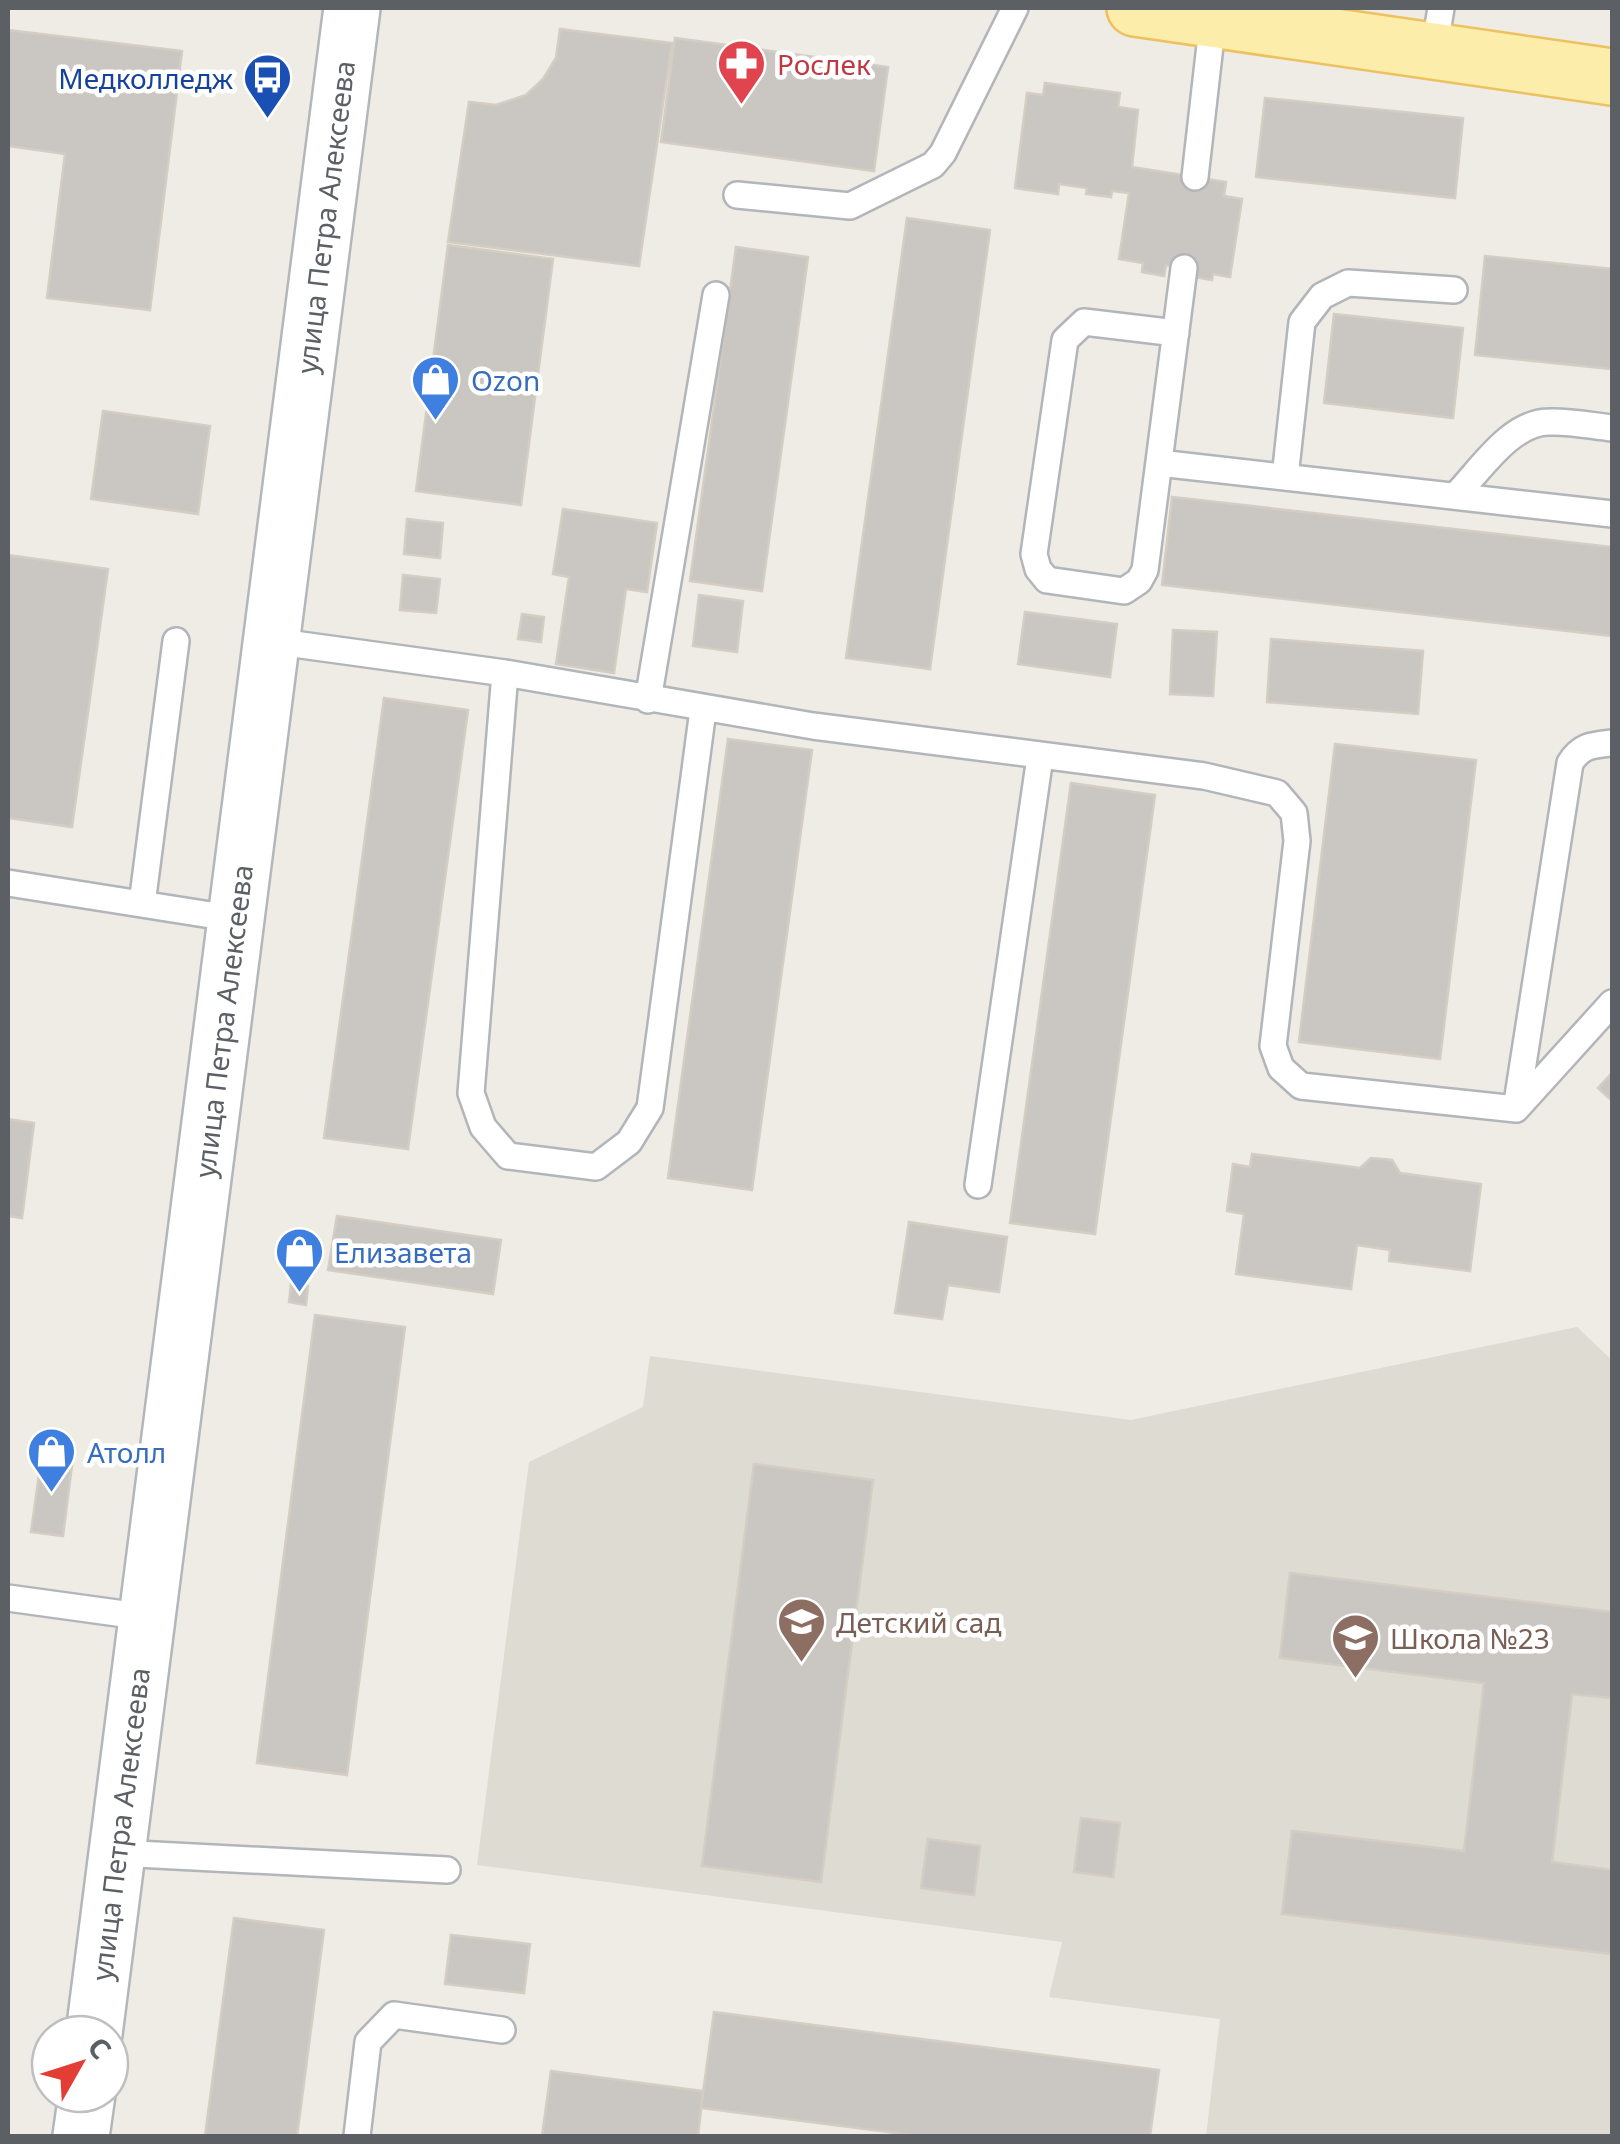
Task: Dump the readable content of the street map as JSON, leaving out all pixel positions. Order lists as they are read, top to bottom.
{
  "streets": {
    "main road": ["улица Петра Алексеева"]
  },
  "places": {
    "pharmacy": ["Рослек"],
    "bus stop": ["Медколледж"],
    "shop": ["Ozon", "Елизавета", "Атолл"],
    "school or university": ["Детский сад", "Школа №23"]
  },
  "north": "top right"
}
